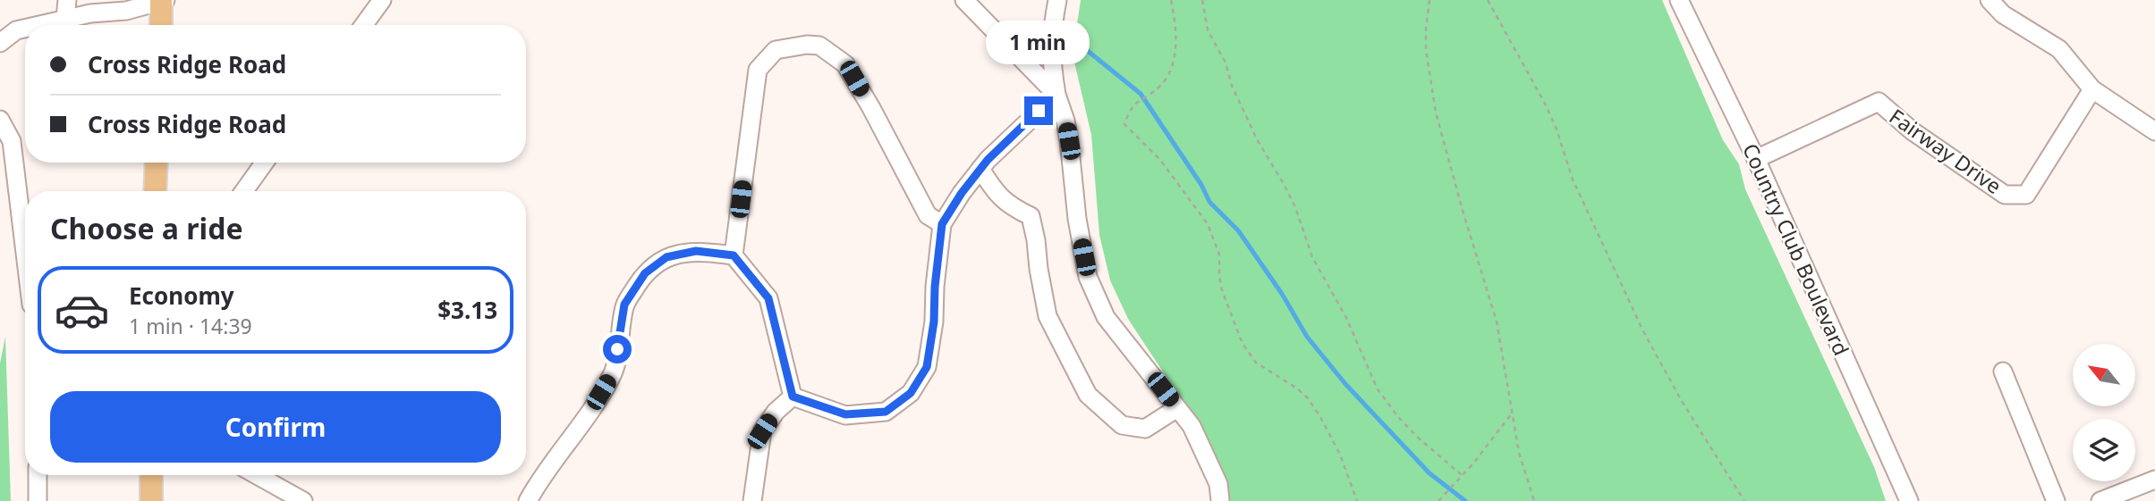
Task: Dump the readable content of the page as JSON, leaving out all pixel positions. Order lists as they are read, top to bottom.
{
  "streets": {
    "street": ["Fairway Drive", "Country Club Boulevard"]
  },
  "crossings": [
    ["Fairway Drive", "Country Club Boulevard"]
  ],
  "north": "top left",
  "page": {
    "bubble": "1 min",
    "banner": ["Cross Ridge Road", "Cross Ridge Road"],
    "heading": "Choose a ride",
    "list": [
      {
        "name": "Economy",
        "note": "1 min · 14:39",
        "value": "$3.13"
      }
    ],
    "buttons": "Confirm"
  }
}
